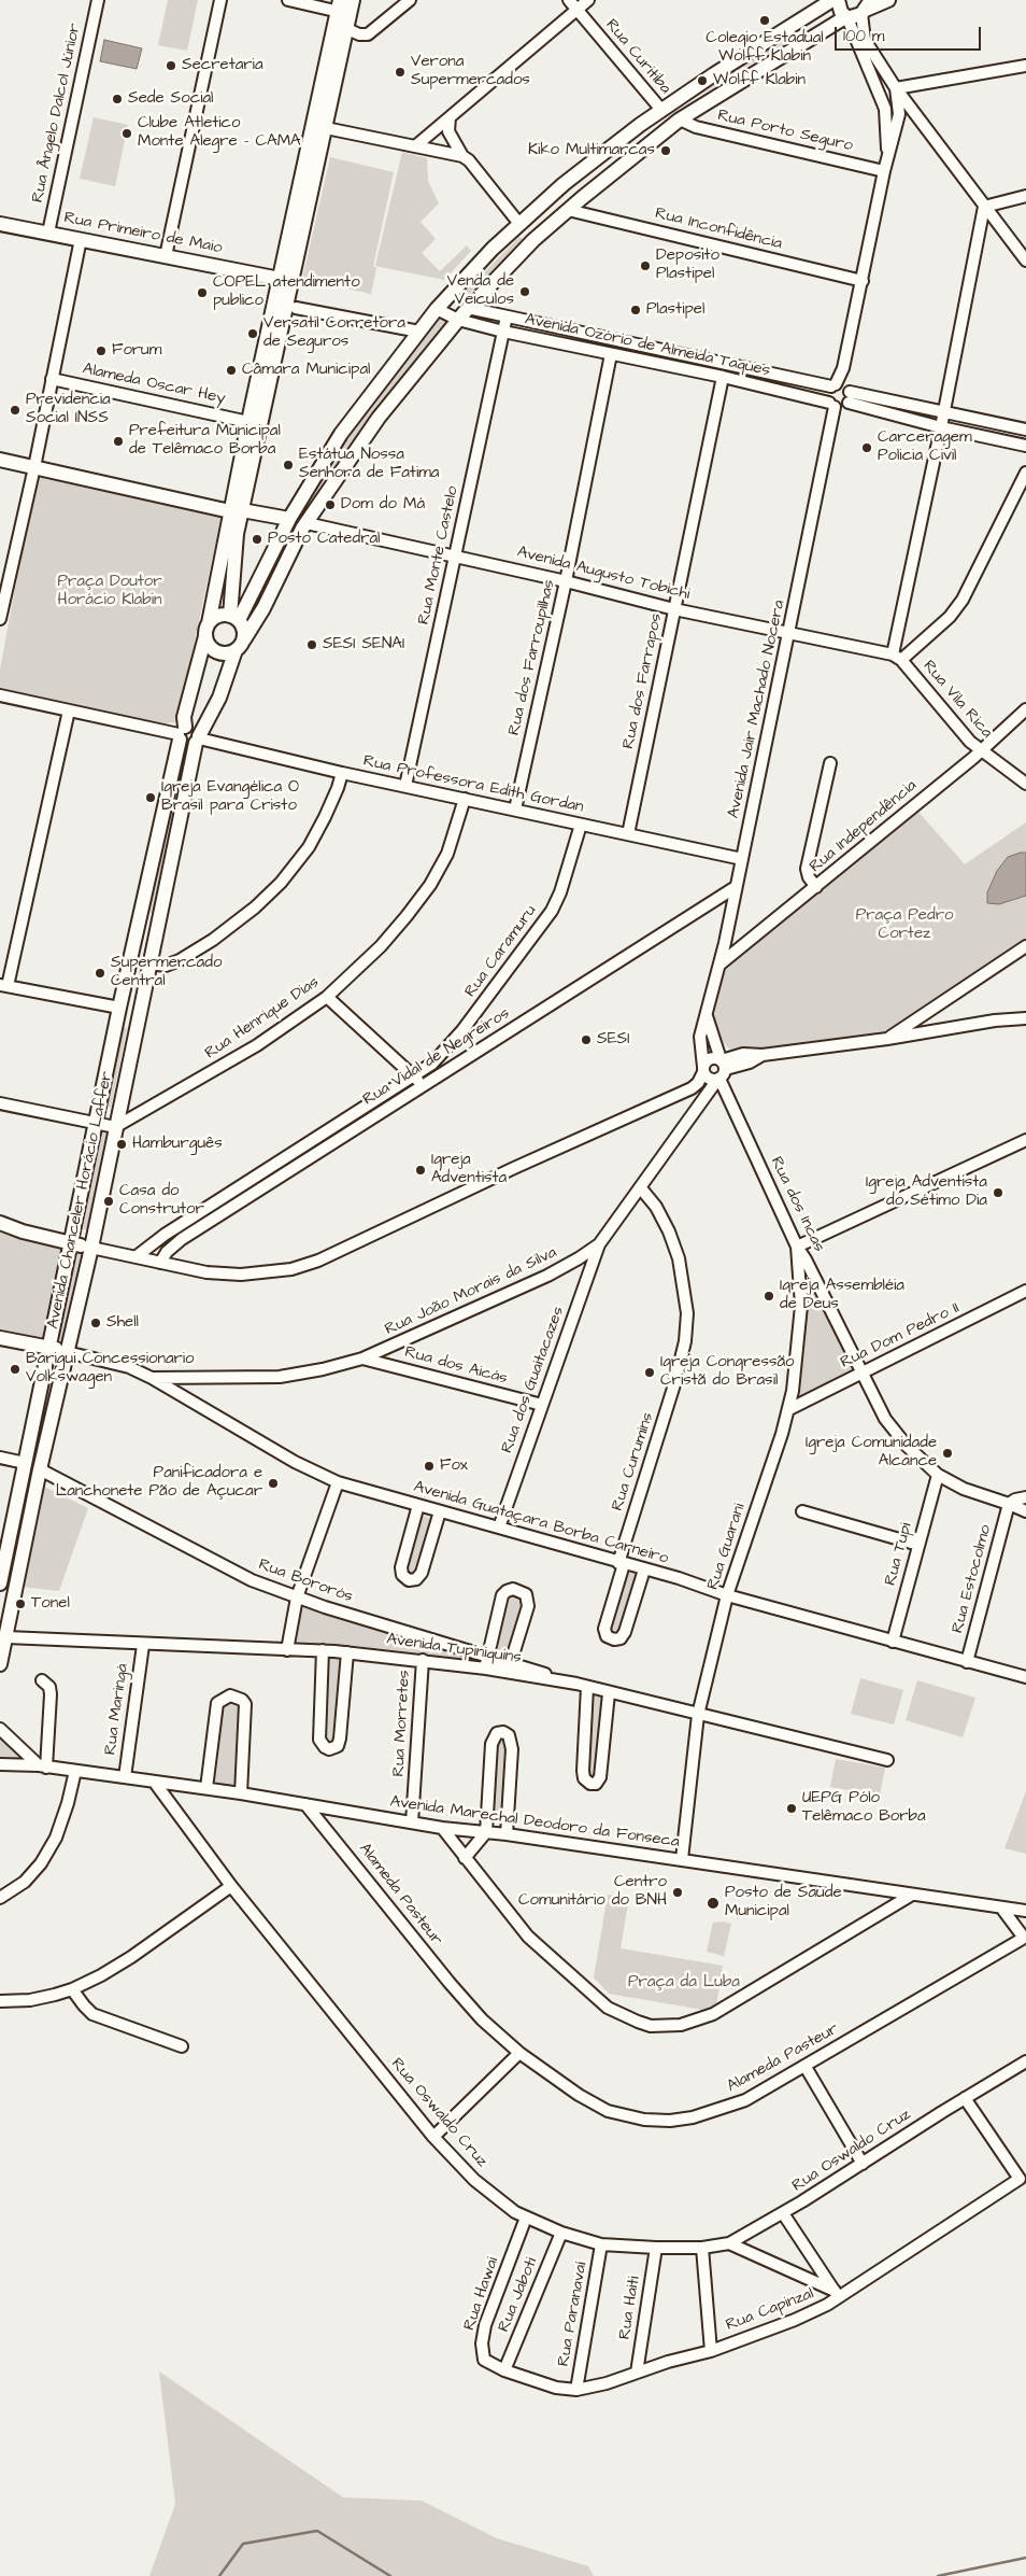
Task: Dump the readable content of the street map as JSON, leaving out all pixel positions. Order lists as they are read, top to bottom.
{
  "streets": {
    "main road": ["Rua Primeiro de Maio", "Avenida Chanceler Horácio Laffer"],
    "street": [
      "Rua Curitiba",
      "Rua Ângelo Dalcol Júnior",
      "Rua Porto Seguro",
      "Rua Inconfidência",
      "Avenida Ozório de Almeida Taques",
      "Alameda Oscar Hey",
      "Rua Monte Castelo",
      "Avenida Augusto Tobichi",
      "Rua dos Farroupilhas",
      "Rua dos Farrapos",
      "Rua Vila Rica",
      "Avenida Jair Machado Nocera",
      "Rua Professora Edith Gordan",
      "Rua Independência",
      "Rua Caramuru",
      "Rua Henrique Dias",
      "Rua Vidal de Negreiros",
      "Rua dos Incas",
      "Rua João Morais da Silva",
      "Rua Dom Pedro II",
      "Rua dos Aicás",
      "Rua dos Guaitacazes",
      "Rua Curumins",
      "Avenida Guataçara Borba Carneiro",
      "Rua Guarani",
      "Rua Tupi",
      "Rua Estocolmo",
      "Rua Bororós",
      "Avenida Tupiniquins",
      "Rua Maringá",
      "Rua Morretes",
      "Avenida Marechal Deodoro da Fonseca",
      "Alameda Pasteur",
      "Rua Oswaldo Cruz",
      "Rua Hawai",
      "Rua Jaboti",
      "Rua Haiti",
      "Rua Capinzal",
      "Rua Paranavaí"
    ]
  },
  "crossings": [
    ["Rua Ângelo Dalcol Júnior", "Rua Primeiro de Maio"],
    ["Rua Primeiro de Maio", "Avenida Chanceler Horácio Laffer"],
    ["Avenida Ozório de Almeida Taques", "Rua Monte Castelo"],
    ["Avenida Ozório de Almeida Taques", "Rua dos Farroupilhas"],
    ["Avenida Ozório de Almeida Taques", "Rua dos Farrapos"],
    ["Avenida Ozório de Almeida Taques", "Avenida Jair Machado Nocera"],
    ["Alameda Oscar Hey", "Avenida Chanceler Horácio Laffer"],
    ["Rua Monte Castelo", "Avenida Augusto Tobichi"],
    ["Rua Monte Castelo", "Rua Professora Edith Gordan"],
    ["Avenida Augusto Tobichi", "Rua dos Farroupilhas"],
    ["Avenida Augusto Tobichi", "Rua dos Farrapos"],
    ["Avenida Augusto Tobichi", "Rua Vila Rica"],
    ["Avenida Augusto Tobichi", "Avenida Jair Machado Nocera"],
    ["Rua dos Farroupilhas", "Rua Professora Edith Gordan"],
    ["Rua dos Farrapos", "Rua Professora Edith Gordan"],
    ["Rua Vila Rica", "Rua Independência"],
    ["Avenida Jair Machado Nocera", "Rua Professora Edith Gordan"],
    ["Avenida Jair Machado Nocera", "Rua Independência"],
    ["Avenida Jair Machado Nocera", "Rua Vidal de Negreiros"],
    ["Rua Professora Edith Gordan", "Rua Caramuru"],
    ["Rua Professora Edith Gordan", "Rua Henrique Dias"],
    ["Rua Professora Edith Gordan", "Avenida Chanceler Horácio Laffer"],
    ["Rua Caramuru", "Rua Vidal de Negreiros"],
    ["Rua Henrique Dias", "Avenida Chanceler Horácio Laffer"],
    ["Avenida Chanceler Horácio Laffer", "Avenida Guataçara Borba Carneiro"],
    ["Avenida Chanceler Horácio Laffer", "Rua Bororós"],
    ["Avenida Chanceler Horácio Laffer", "Avenida Tupiniquins"],
    ["Rua dos Incas", "Rua João Morais da Silva"],
    ["Rua dos Incas", "Rua Dom Pedro II"],
    ["Rua dos Incas", "Rua Guarani"],
    ["Rua dos Incas", "Rua Tupi"],
    ["Rua dos Incas", "Rua Estocolmo"],
    ["Rua João Morais da Silva", "Rua dos Aicás"],
    ["Rua João Morais da Silva", "Rua dos Guaitacazes"],
    ["Rua João Morais da Silva", "Rua Curumins"],
    ["Rua João Morais da Silva", "Avenida Guataçara Borba Carneiro"],
    ["Rua Dom Pedro II", "Rua Guarani"],
    ["Rua dos Aicás", "Rua dos Guaitacazes"],
    ["Rua dos Guaitacazes", "Avenida Guataçara Borba Carneiro"],
    ["Rua Curumins", "Avenida Guataçara Borba Carneiro"],
    ["Avenida Guataçara Borba Carneiro", "Rua Guarani"],
    ["Avenida Guataçara Borba Carneiro", "Rua Tupi"],
    ["Avenida Guataçara Borba Carneiro", "Rua Estocolmo"],
    ["Rua Guarani", "Avenida Tupiniquins"],
    ["Rua Guarani", "Avenida Marechal Deodoro da Fonseca"],
    ["Rua Bororós", "Avenida Tupiniquins"],
    ["Avenida Tupiniquins", "Rua Maringá"],
    ["Avenida Tupiniquins", "Rua Morretes"],
    ["Rua Maringá", "Avenida Marechal Deodoro da Fonseca"],
    ["Rua Morretes", "Avenida Marechal Deodoro da Fonseca"],
    ["Avenida Marechal Deodoro da Fonseca", "Alameda Pasteur"],
    ["Avenida Marechal Deodoro da Fonseca", "Rua Oswaldo Cruz"],
    ["Rua Oswaldo Cruz", "Rua Hawai"],
    ["Rua Oswaldo Cruz", "Rua Jaboti"],
    ["Rua Oswaldo Cruz", "Rua Haiti"],
    ["Rua Oswaldo Cruz", "Rua Capinzal"],
    ["Rua Oswaldo Cruz", "Rua Paranavaí"],
    ["Rua Hawai", "Rua Jaboti"],
    ["Rua Hawai", "Rua Capinzal"],
    ["Rua Jaboti", "Rua Capinzal"],
    ["Rua Haiti", "Rua Capinzal"],
    ["Rua Capinzal", "Rua Paranavaí"]
  ],
  "parks": ["Praça Doutor Horácio Klabin", "Praça Pedro Cortez", "Praça da Luba"],
  "places": [
    "Colegio Estadual Wolff Klabin",
    "Secretaria",
    "Verona Supermercados",
    "Wolff Klabin",
    "Sede Social",
    "Clube Atletico Monte Alegre - CAMA",
    "Kiko Multimarcas",
    "Deposito Plastipel",
    "Venda de Veiculos",
    "COPEL atendimento publico",
    "Plastipel",
    "Versatil Corretora de Seguros",
    "Forum",
    "Câmara Municipal",
    "Previdencia Social INSS",
    "Prefeitura Municipal de Telêmaco Borba",
    "Carceragem Policia Civil",
    "Estátua Nossa Senhora de Fatima",
    "Dom do Má",
    "Posto Catedral",
    "SESI SENAI",
    "Igreja Evangélica O Brasil para Cristo",
    "Supermercado Central",
    "SESI",
    "Hamburguês",
    "Igreja Adventista",
    "Igreja Adventista do Sétimo Dia",
    "Casa do Construtor",
    "Igreja Assembléia de Deus",
    "Shell",
    "Barigui Concessionario Volkswagen",
    "Igreja Congressão Cristã do Brasil",
    "Igreja Comunidade Alcance",
    "Fox",
    "Panificadora e Lanchonete Pão de Açucar",
    "Tonel",
    "UEPG Pólo Telêmaco Borba",
    "Centro Comunitário do BNH",
    "Posto de Saude Municipal"
  ],
  "scale_bar": "100 m"
}
